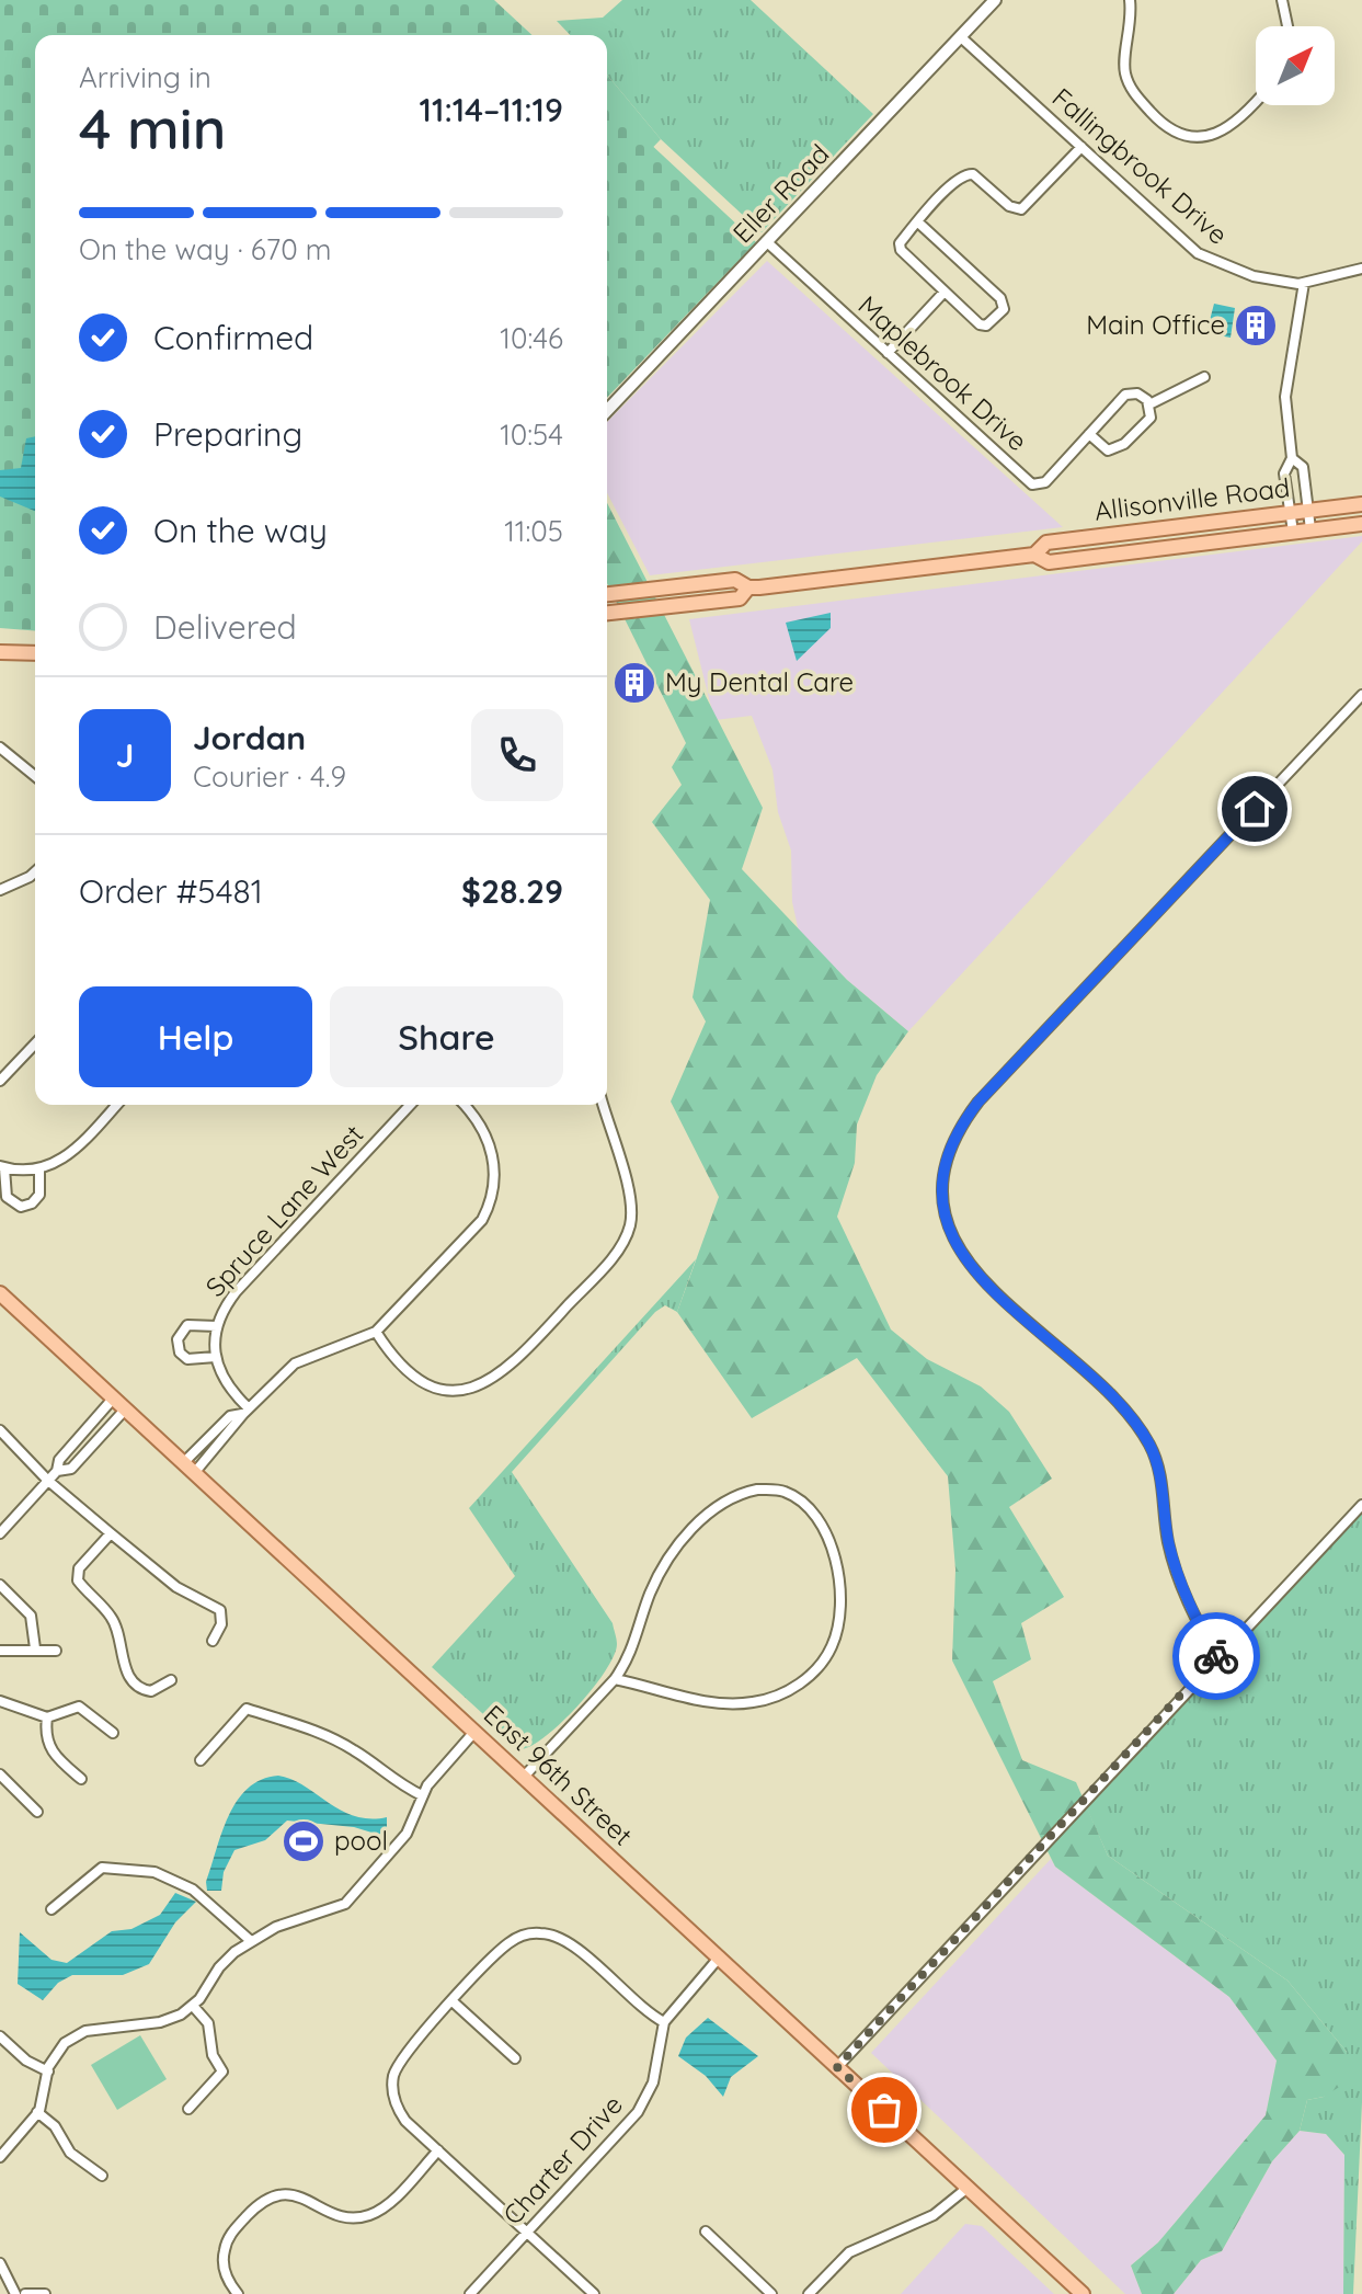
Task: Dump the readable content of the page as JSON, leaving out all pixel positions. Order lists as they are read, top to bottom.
{
  "streets": {
    "main road": ["Allisonville Road", "East 96th Street"],
    "street": [
      "Fallingbrook Drive",
      "Eller Road",
      "Maplebrook Drive",
      "Spruce Lane West",
      "Charter Drive"
    ]
  },
  "crossings": [
    ["Fallingbrook Drive", "Eller Road"],
    ["Eller Road", "Maplebrook Drive"]
  ],
  "places": {
    "building": ["Main Office", "My Dental Care"],
    "sports": ["pool"]
  },
  "north": "top right",
  "page": {
    "heading": ["4 min", "Arriving in", "11:14–11:19"],
    "panel": [
      "Jordan",
      "Courier · 4.9",
      "Order #5481",
      "$28.29"
    ],
    "bar": "On the way · 670 m",
    "list": [
      ["Confirmed", "10:46"],
      ["Preparing", "10:54"],
      ["On the way", "11:05"],
      "Delivered"
    ],
    "round": "J",
    "buttons": ["Help", "Share"]
  }
}
